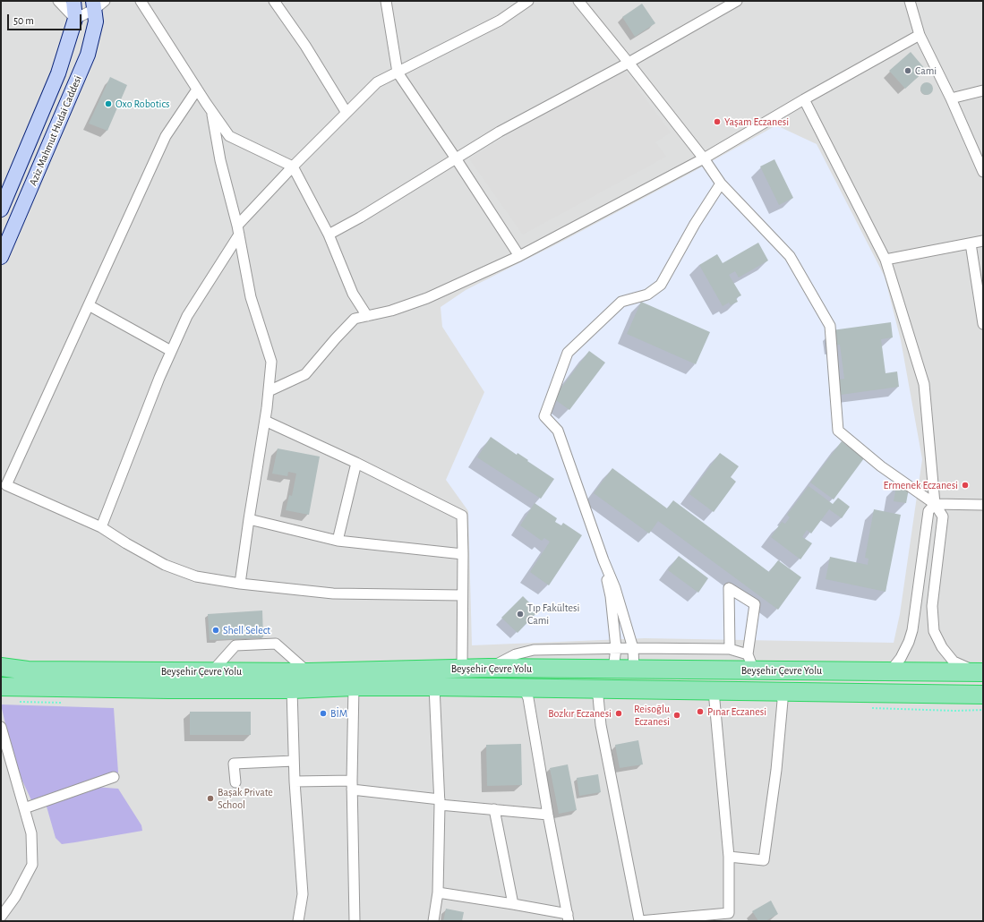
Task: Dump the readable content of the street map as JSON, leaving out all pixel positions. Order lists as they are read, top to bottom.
{
  "streets": {
    "highway": ["Beyşehir Çevre Yolu"],
    "street": ["Aziz Mahmut Hudai Caddesi"]
  },
  "places": [
    "Cami",
    "Oxo Robotics",
    "Yaşam Eczanesi",
    "Ermenek Eczanesi",
    "Tıp Fakültesi Cami",
    "Shell Select",
    "Pınar Eczanesi",
    "BİM",
    "Bozkır Eczanesi",
    "Reisoğlu Eczanesi",
    "Başak Private School"
  ],
  "scale_bar": "50 m"
}
